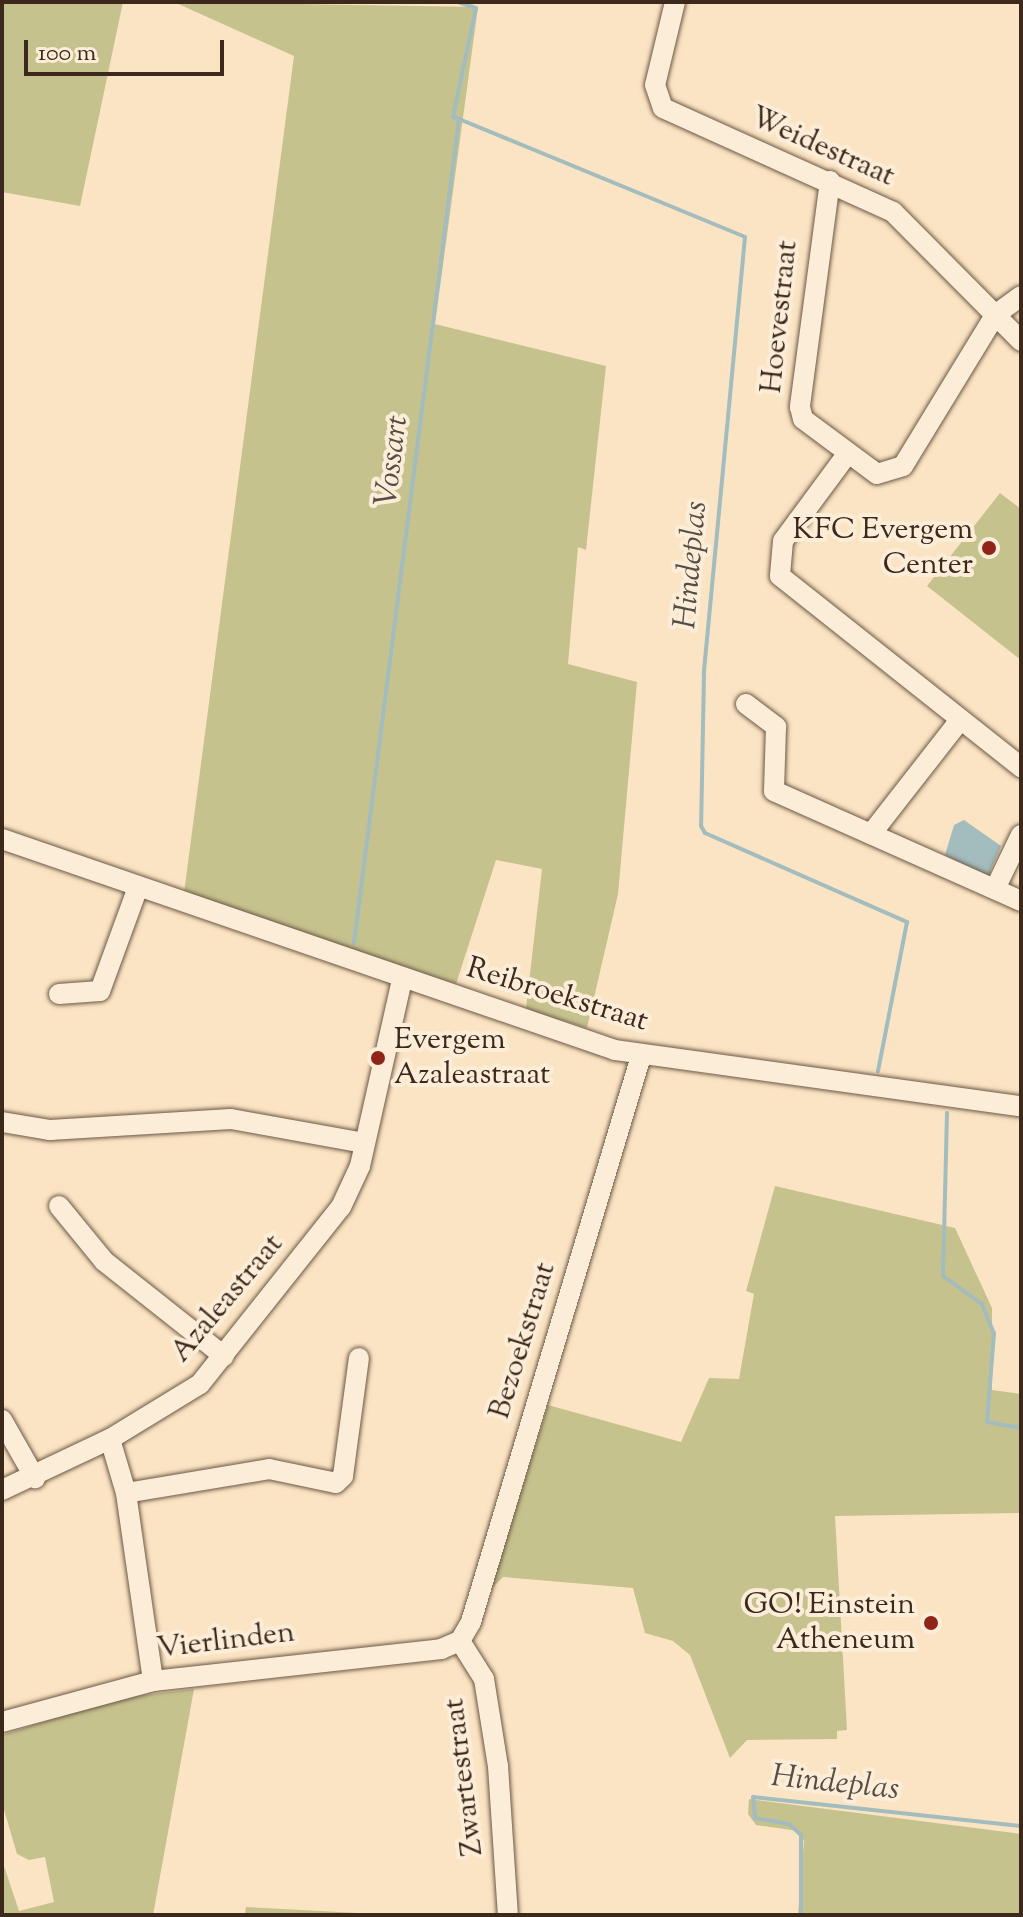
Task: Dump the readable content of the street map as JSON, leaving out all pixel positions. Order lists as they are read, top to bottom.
{
  "streets": {
    "street": [
      "Weidestraat",
      "Hoevestraat",
      "Reibroekstraat",
      "Azaleastraat",
      "Bezoekstraat",
      "Vierlinden",
      "Zwartestraat"
    ]
  },
  "crossings": [
    ["Weidestraat", "Hoevestraat"],
    ["Reibroekstraat", "Azaleastraat"],
    ["Reibroekstraat", "Bezoekstraat"],
    ["Bezoekstraat", "Vierlinden"],
    ["Bezoekstraat", "Zwartestraat"],
    ["Vierlinden", "Zwartestraat"]
  ],
  "water": ["Vossart", "Hindeplas"],
  "places": ["KFC Evergem Center", "Evergem Azaleastraat", "GO! Einstein Atheneum"],
  "scale_bar": "100 m"
}
